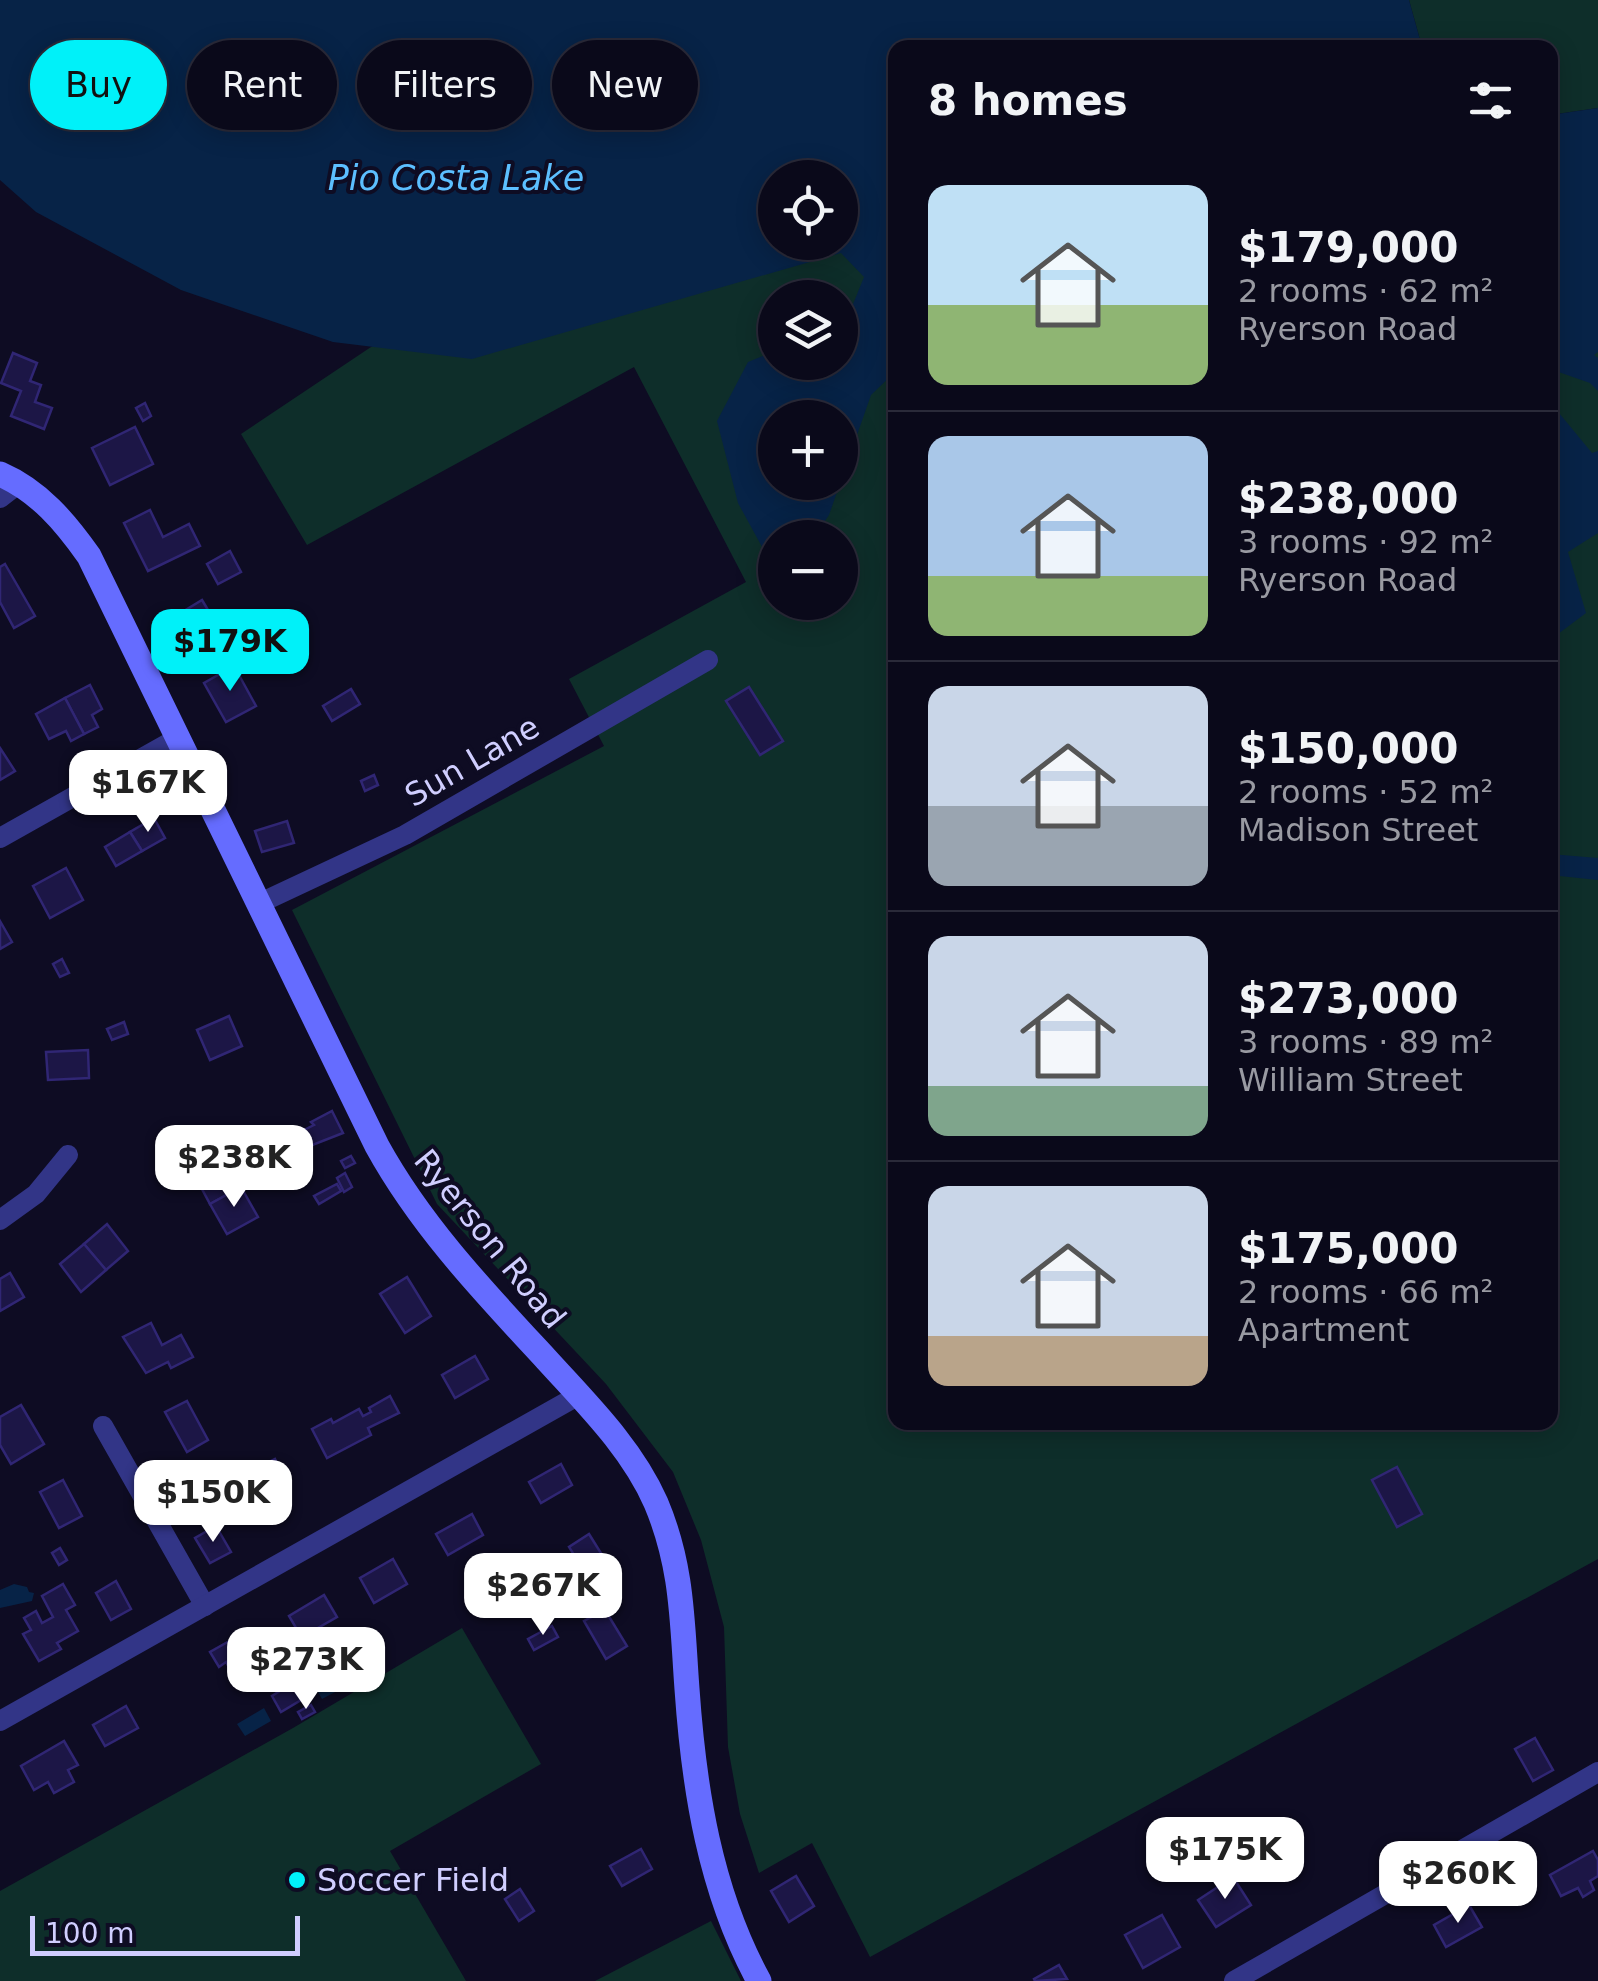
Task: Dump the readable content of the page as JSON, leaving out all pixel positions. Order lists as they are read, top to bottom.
{
  "streets": {
    "street": ["Sun Lane", "Ryerson Road"]
  },
  "crossings": [
    ["Sun Lane", "Ryerson Road"]
  ],
  "water": ["Pio Costa Lake"],
  "places": ["Soccer Field"],
  "scale_bar": "100 m",
  "page": {
    "chip": [
      "Buy",
      "Rent",
      "Filters",
      "New"
    ],
    "heading": "8 homes",
    "map_buttons": ["+", "−"],
    "list": [
      {
        "name": "$179,000",
        "note": "2 rooms · 62 m² · Ryerson Road"
      },
      {
        "name": "$238,000",
        "note": "3 rooms · 92 m² · Ryerson Road"
      },
      {
        "name": "$150,000",
        "note": "2 rooms · 52 m² · Madison Street"
      },
      {
        "name": "$273,000",
        "note": "3 rooms · 89 m² · William Street"
      },
      {
        "name": "$175,000",
        "note": "2 rooms · 66 m² · Apartment"
      }
    ],
    "price": [
      "$179K",
      "$167K",
      "$238K",
      "$150K",
      "$267K",
      "$273K",
      "$175K",
      "$260K"
    ],
    "scale": "100 m"
  }
}
